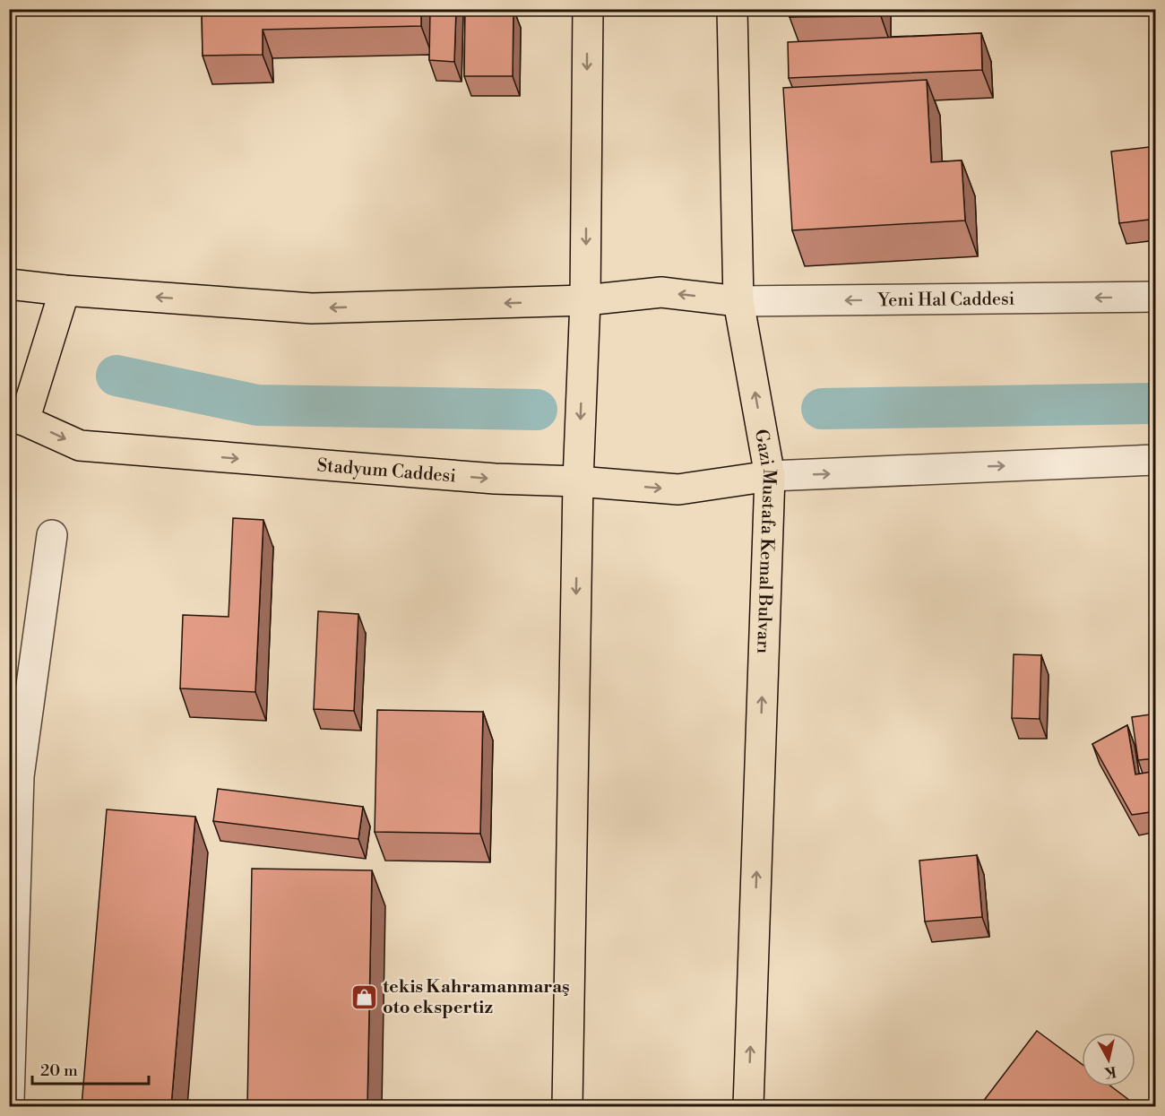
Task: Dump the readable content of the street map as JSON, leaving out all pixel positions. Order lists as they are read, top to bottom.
{
  "streets": {
    "main road": ["Stadyum Caddesi", "Gazi Mustafa Kemal Bulvarı"],
    "street": ["Yeni Hal Caddesi"]
  },
  "crossings": [
    ["Yeni Hal Caddesi", "Gazi Mustafa Kemal Bulvarı"],
    ["Stadyum Caddesi", "Gazi Mustafa Kemal Bulvarı"]
  ],
  "places": {
    "shop": ["tekis Kahramanmaraş oto ekspertiz"]
  },
  "scale_bar": "20 m",
  "north": "bottom"
}
